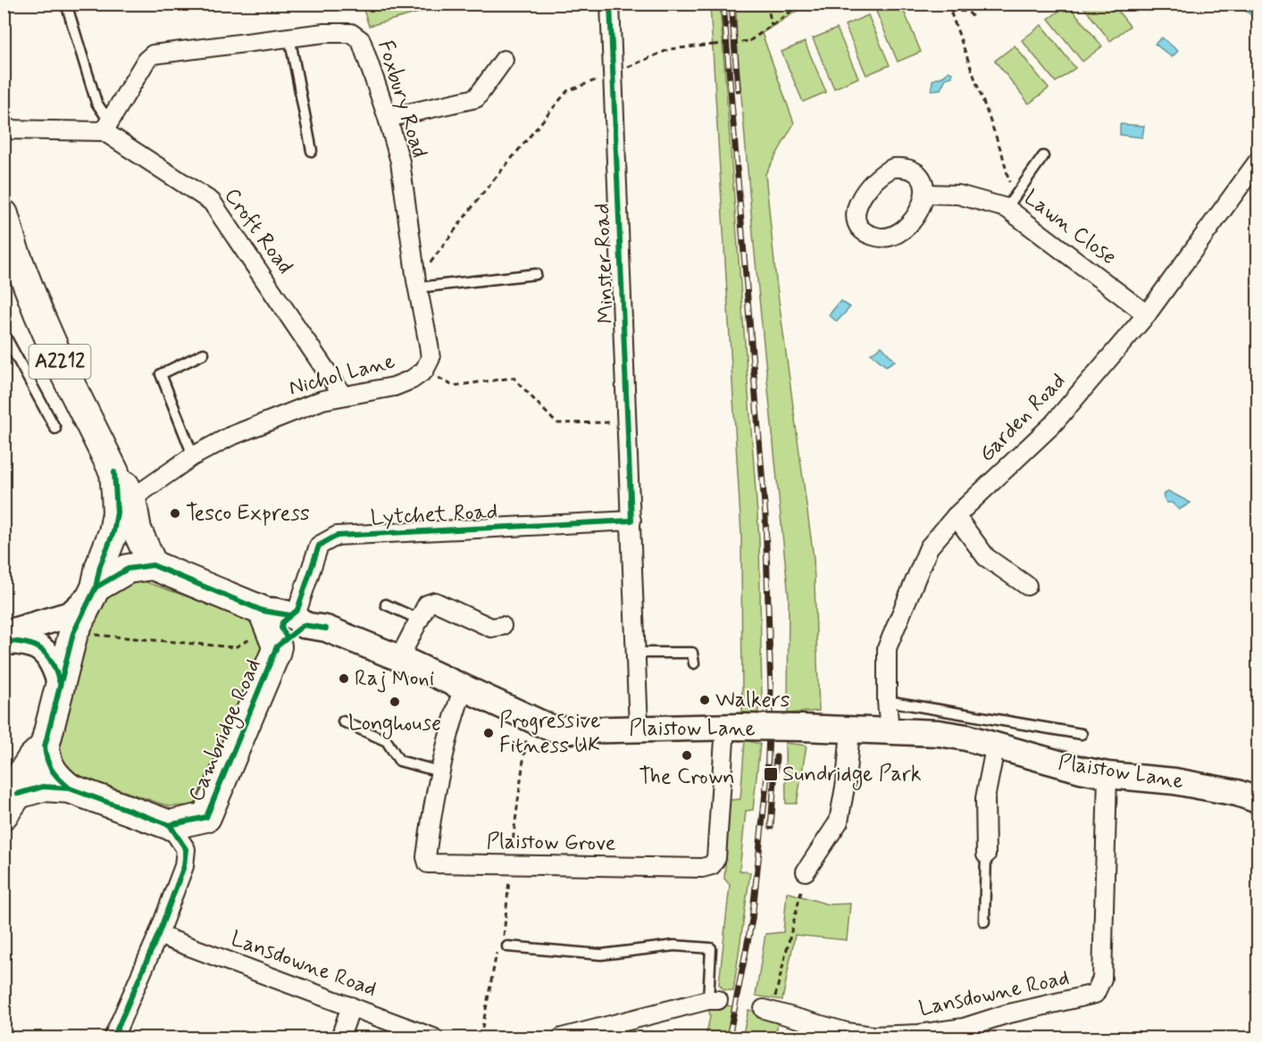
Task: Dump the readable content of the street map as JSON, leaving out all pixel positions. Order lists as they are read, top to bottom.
{
  "streets": {
    "main road": ["A2212", "Plaistow Lane", "Cambridge Road"],
    "street": [
      "Foxbury Road",
      "Lawn Close",
      "Croft Road",
      "Minster Road",
      "Nichol Lane",
      "Garden Road",
      "Lytchet Road",
      "Plaistow Grove",
      "Lansdowne Road"
    ]
  },
  "crossings": [
    ["Foxbury Road", "Croft Road"],
    ["Foxbury Road", "Nichol Lane"],
    ["Lawn Close", "Garden Road"],
    ["Croft Road", "Nichol Lane"],
    ["Minster Road", "Lytchet Road"],
    ["Minster Road", "Plaistow Lane"],
    ["Garden Road", "Plaistow Lane"],
    ["Lytchet Road", "Plaistow Lane"],
    ["Lytchet Road", "Cambridge Road"],
    ["Plaistow Lane", "Cambridge Road"],
    ["Plaistow Lane", "Plaistow Grove"],
    ["Plaistow Lane", "Lansdowne Road"]
  ],
  "places": {
    "other": [
      "Tesco Express",
      "Raj Moni",
      "Walkers",
      "Longhouse",
      "Progressive Fitness UK",
      "The Crown"
    ],
    "transit": ["Sundridge Park"]
  }
}
